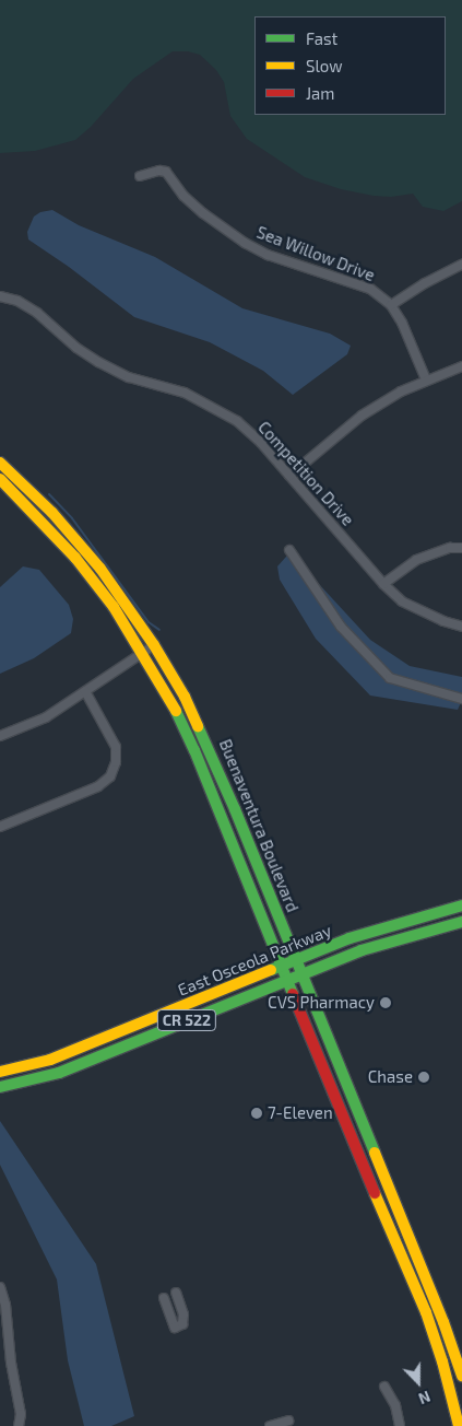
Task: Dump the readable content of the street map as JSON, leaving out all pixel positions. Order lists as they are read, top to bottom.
{
  "streets": {
    "main road": ["Buenaventura Boulevard", "East Osceola Parkway", "CR 522"],
    "street": ["Sea Willow Drive", "Competition Drive"]
  },
  "crossings": [
    ["Buenaventura Boulevard", "East Osceola Parkway"]
  ],
  "places": ["CVS Pharmacy", "Chase", "7-Eleven"],
  "legend": ["Fast", "Slow", "Jam"],
  "north": "bottom"
}
